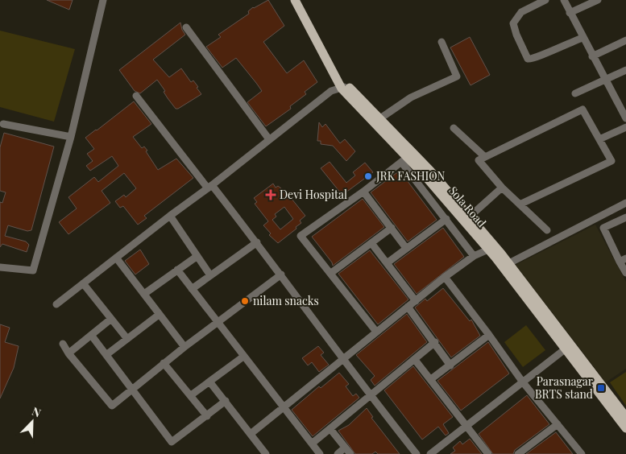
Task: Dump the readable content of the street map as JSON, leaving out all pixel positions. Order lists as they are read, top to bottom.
{
  "streets": {
    "main road": ["Sola Road"]
  },
  "places": {
    "other": ["JRK FASHION", "nilam snacks"],
    "health": ["Devi Hospital"],
    "transit": ["Parasnagar BRTS stand"]
  },
  "north": "top right"
}
